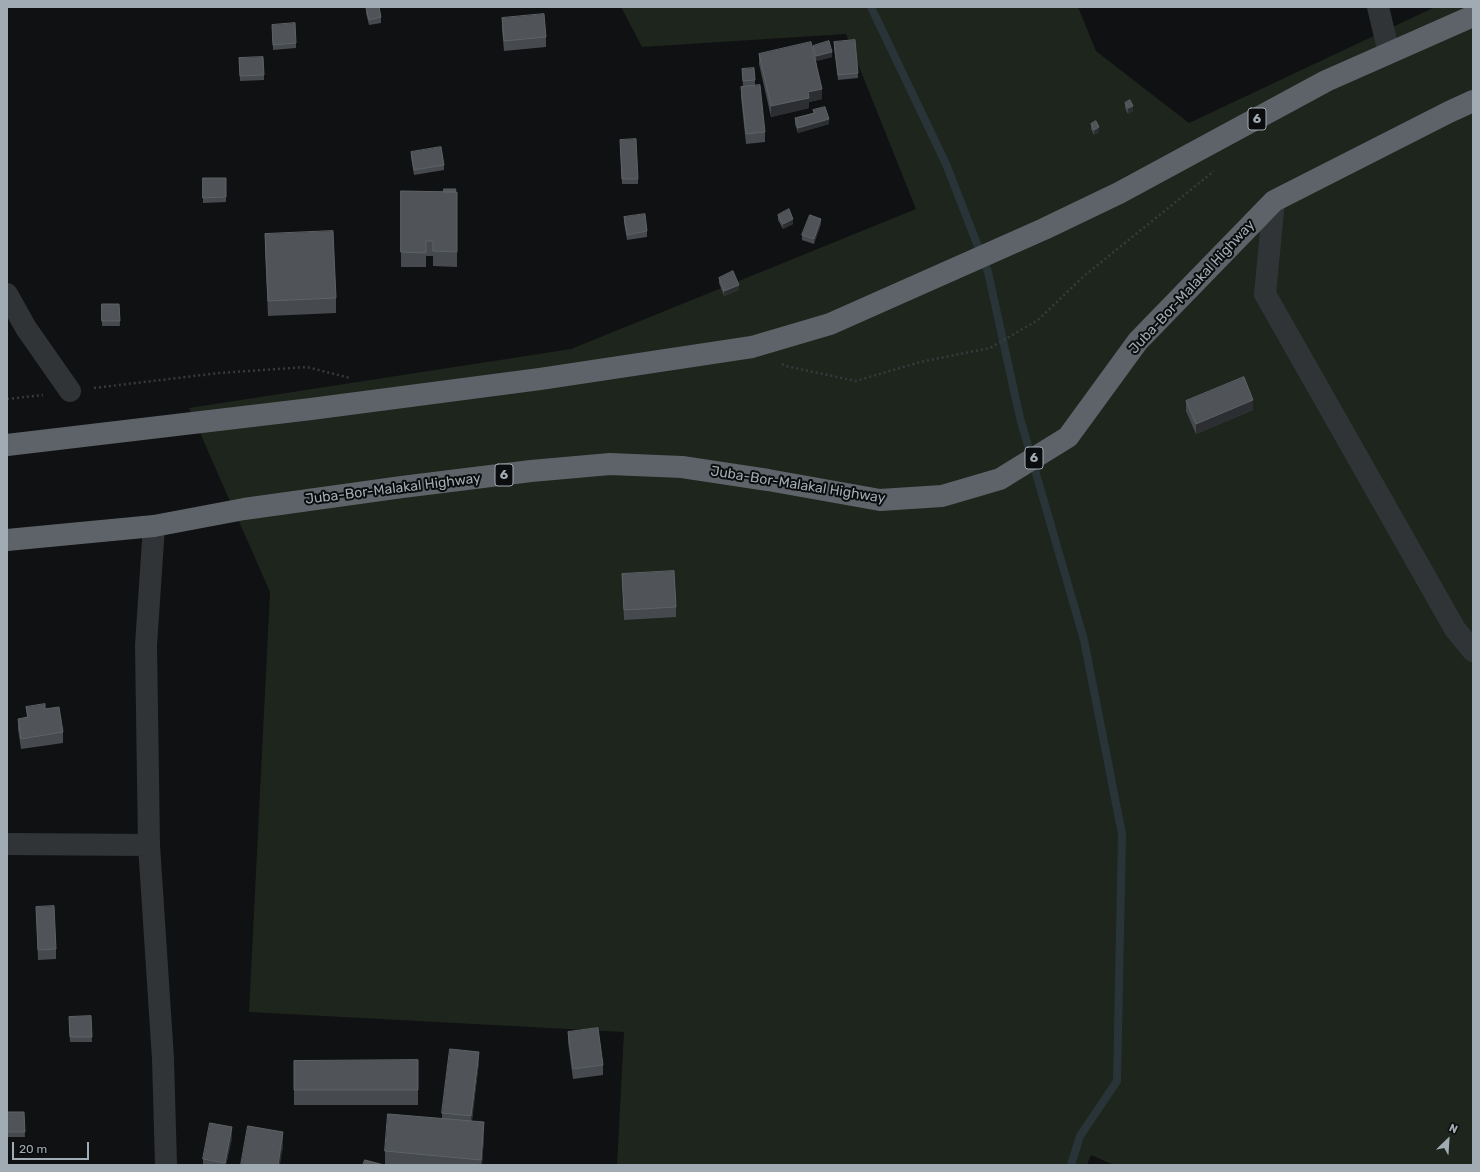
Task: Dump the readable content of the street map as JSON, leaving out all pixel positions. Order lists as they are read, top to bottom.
{
  "streets": {
    "highway": ["6", "Juba-Bor-Malakal Highway"]
  },
  "scale_bar": "20 m",
  "north": "top right"
}
